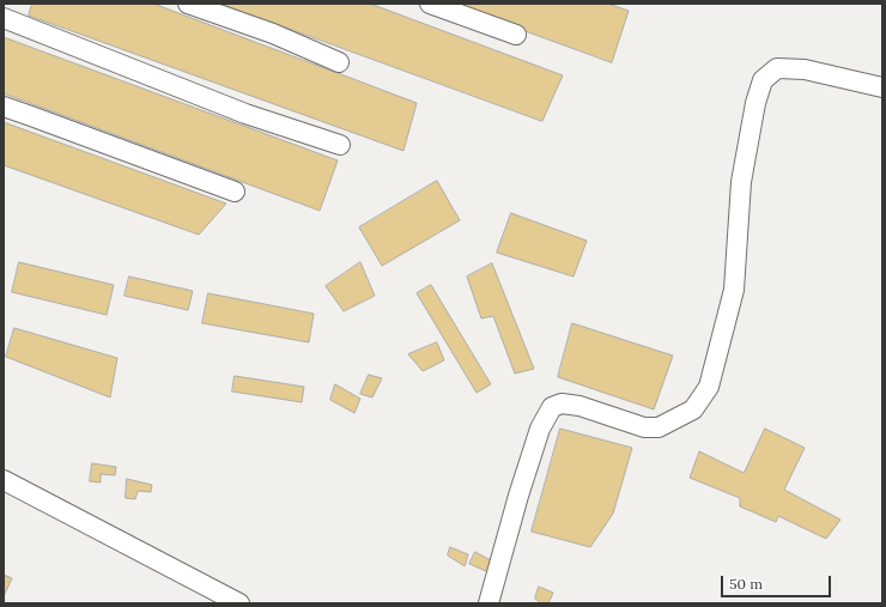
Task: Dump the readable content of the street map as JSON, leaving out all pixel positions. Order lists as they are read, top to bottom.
{
  "scale_bar": "50 m"
}
